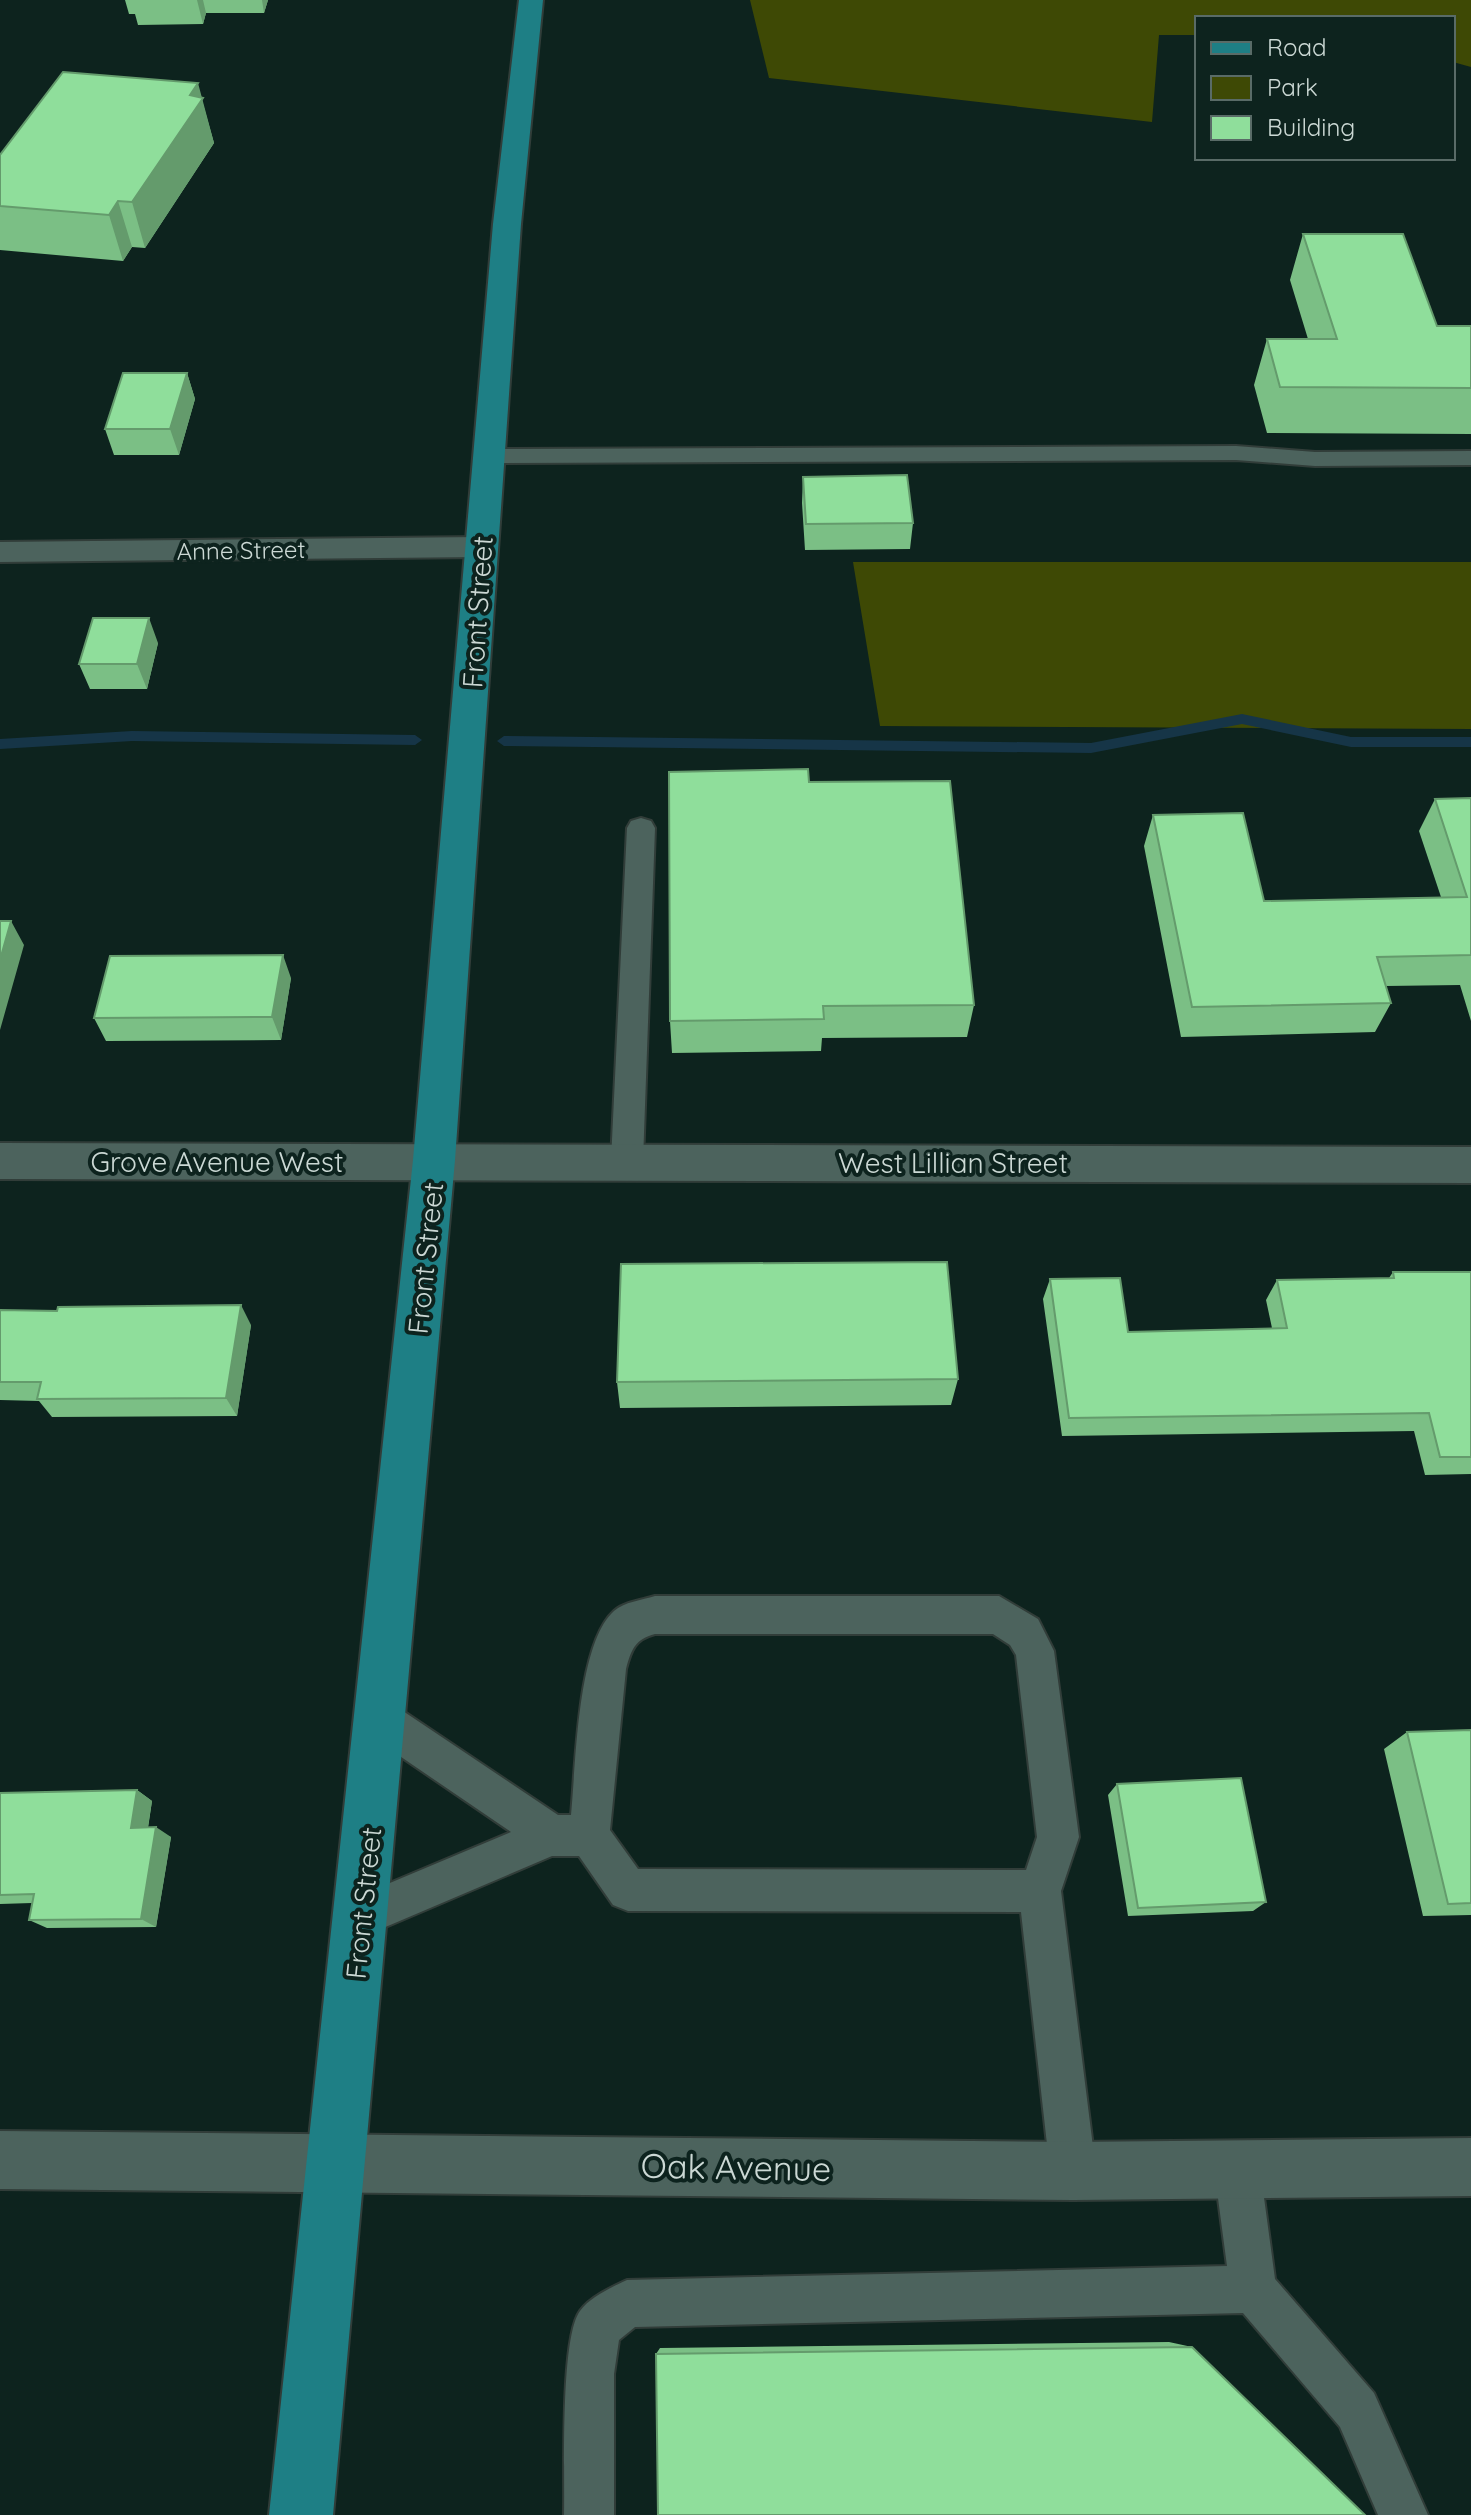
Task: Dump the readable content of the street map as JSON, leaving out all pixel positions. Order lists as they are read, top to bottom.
{
  "streets": {
    "main road": ["Front Street"],
    "street": [
      "Anne Street",
      "Grove Avenue West",
      "West Lillian Street",
      "Oak Avenue"
    ]
  },
  "crossings": [
    ["Anne Street", "Front Street"],
    ["Front Street", "Grove Avenue West"],
    ["Front Street", "West Lillian Street"],
    ["Front Street", "Oak Avenue"],
    ["Grove Avenue West", "West Lillian Street"]
  ],
  "legend": ["Road", "Park", "Building"]
}
